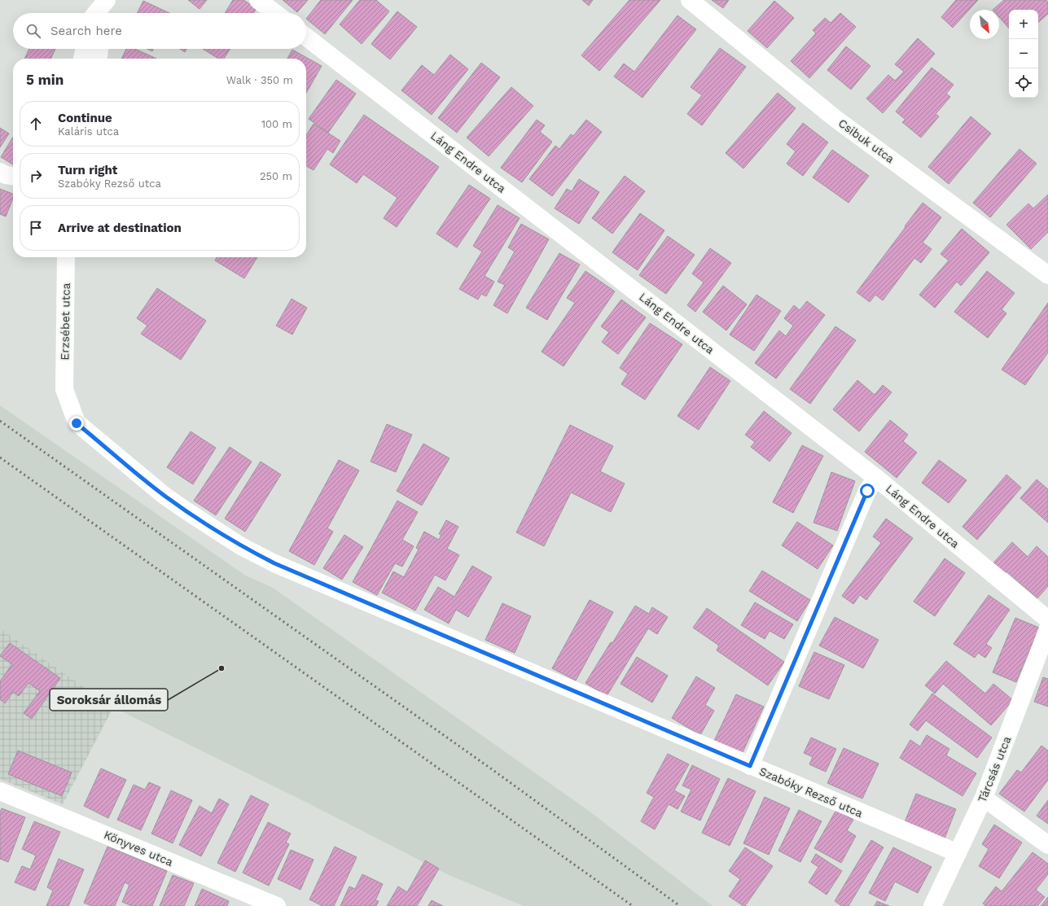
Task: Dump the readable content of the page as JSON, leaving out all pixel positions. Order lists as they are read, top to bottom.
{
  "streets": {
    "street": [
      "Csibuk utca",
      "Láng Endre utca",
      "Erzsébet utca",
      "Tárcsás utca",
      "Szabóky Rezső utca",
      "Könyves utca"
    ]
  },
  "crossings": [
    ["Erzsébet utca", "Szabóky Rezső utca"],
    ["Tárcsás utca", "Szabóky Rezső utca"]
  ],
  "places": ["Soroksár állomás"],
  "north": "bottom right",
  "page": {
    "map_buttons": ["+", "−"],
    "search": "Search here",
    "heading": ["5 min", "Walk · 350 m"],
    "list": [
      ["Continue", "Kaláris utca", "100 m"],
      ["Turn right", "Szabóky Rezső utca", "250 m"],
      "Arrive at destination"
    ]
  }
}
